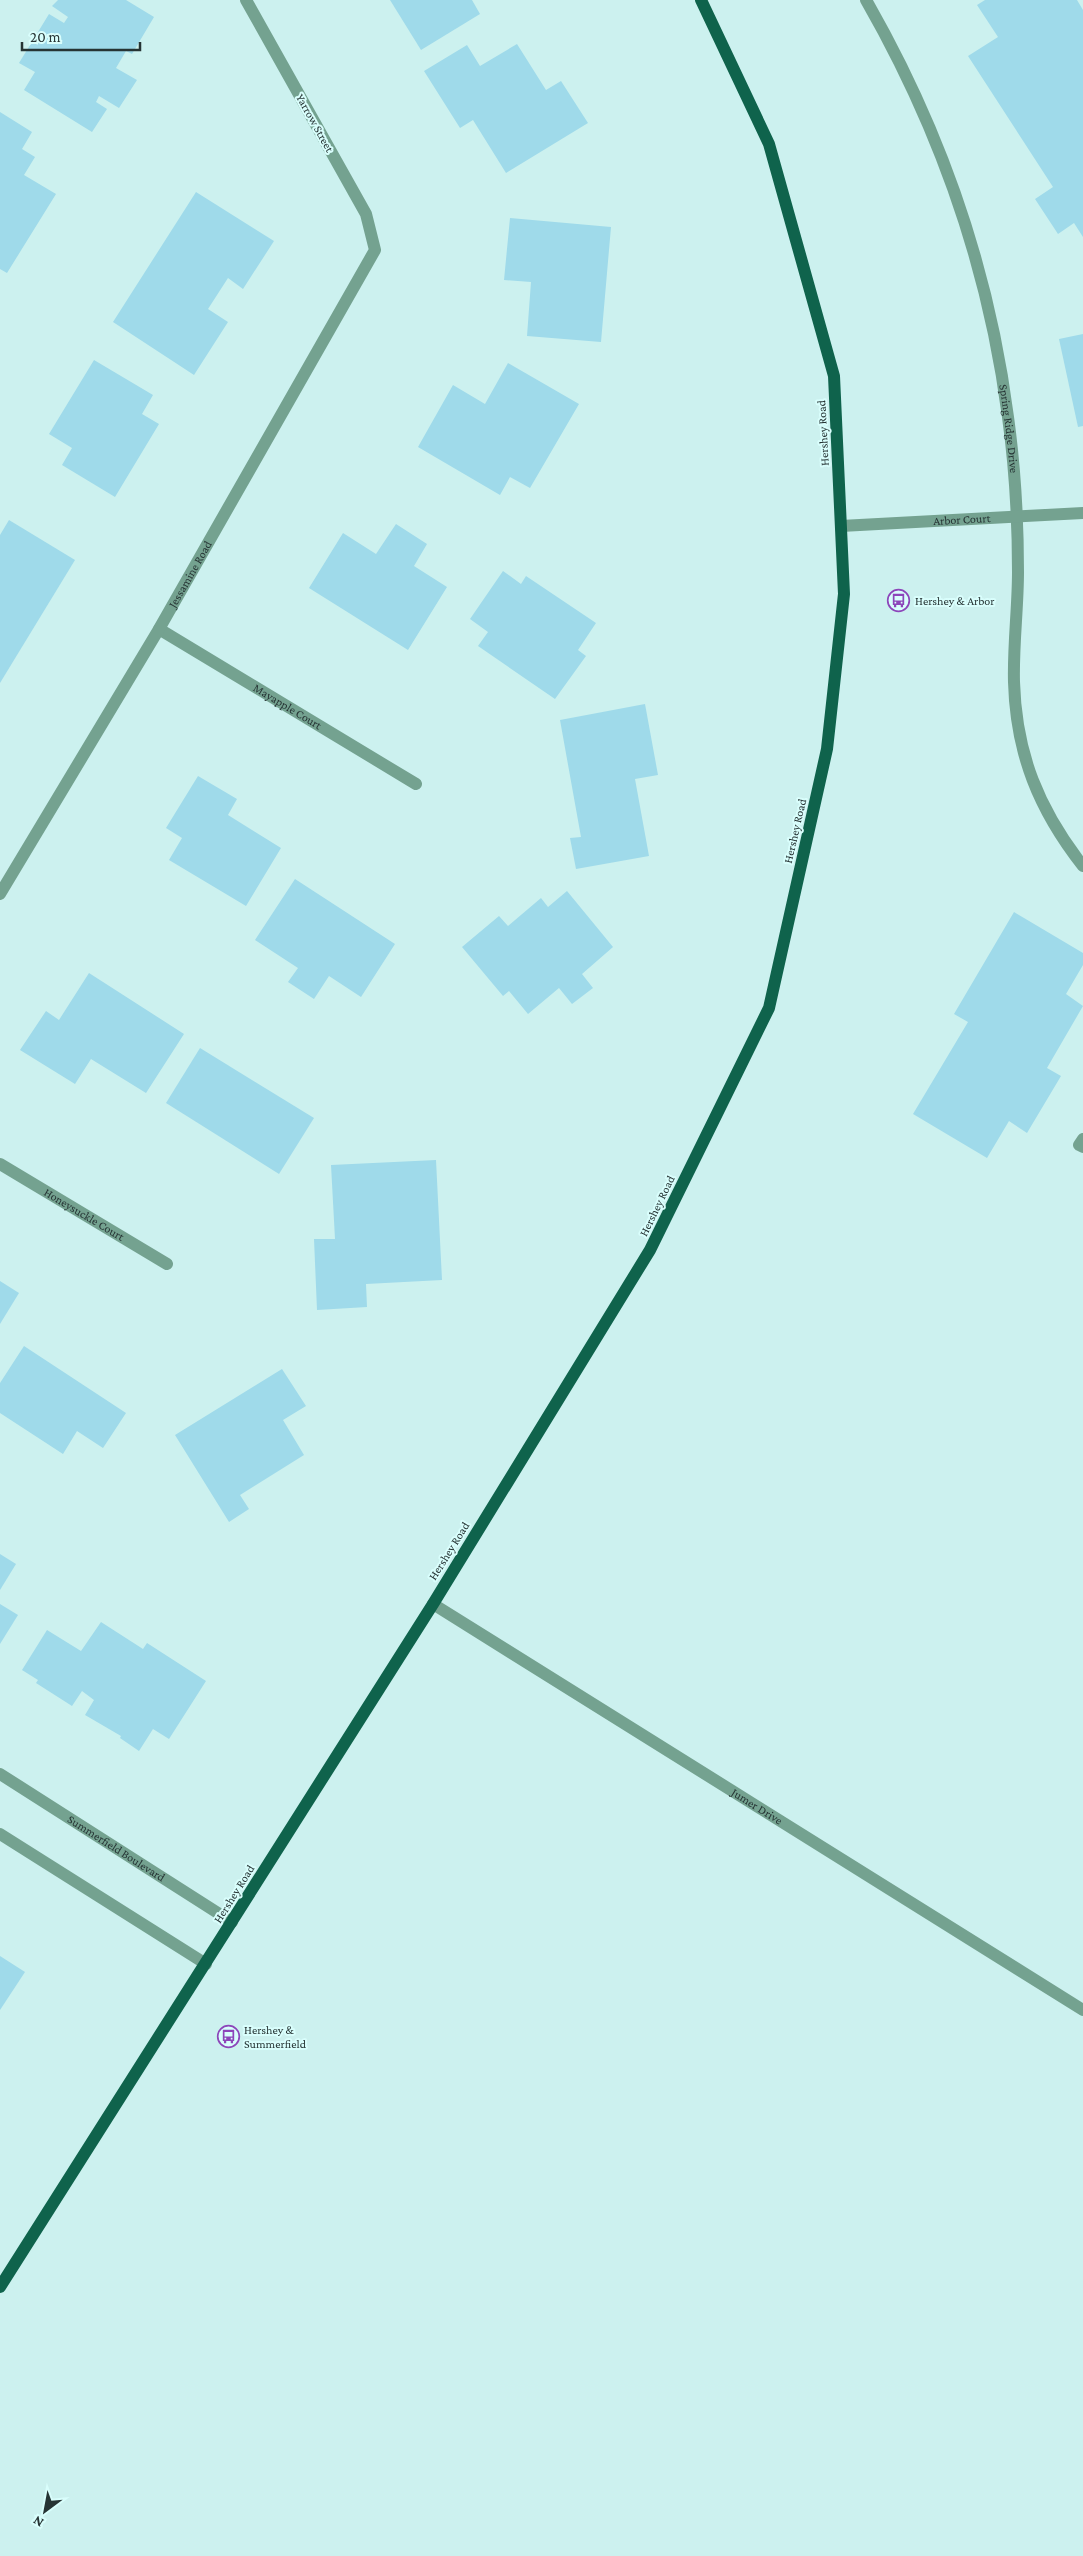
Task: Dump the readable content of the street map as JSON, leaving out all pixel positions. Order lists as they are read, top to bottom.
{
  "streets": {
    "main road": ["Hershey Road"],
    "street": [
      "Yarrow Street",
      "Spring Ridge Drive",
      "Arbor Court",
      "Jessamine Road",
      "Mayapple Court",
      "Honeysuckle Court",
      "Jumer Drive",
      "Summerfield Boulevard"
    ]
  },
  "crossings": [
    ["Yarrow Street", "Jessamine Road"],
    ["Spring Ridge Drive", "Arbor Court"],
    ["Hershey Road", "Arbor Court"],
    ["Hershey Road", "Jumer Drive"],
    ["Hershey Road", "Summerfield Boulevard"],
    ["Jessamine Road", "Mayapple Court"]
  ],
  "places": {
    "bus stop": ["Hershey & Arbor", "Hershey & Summerfield"]
  },
  "scale_bar": "20 m",
  "north": "bottom left"
}
